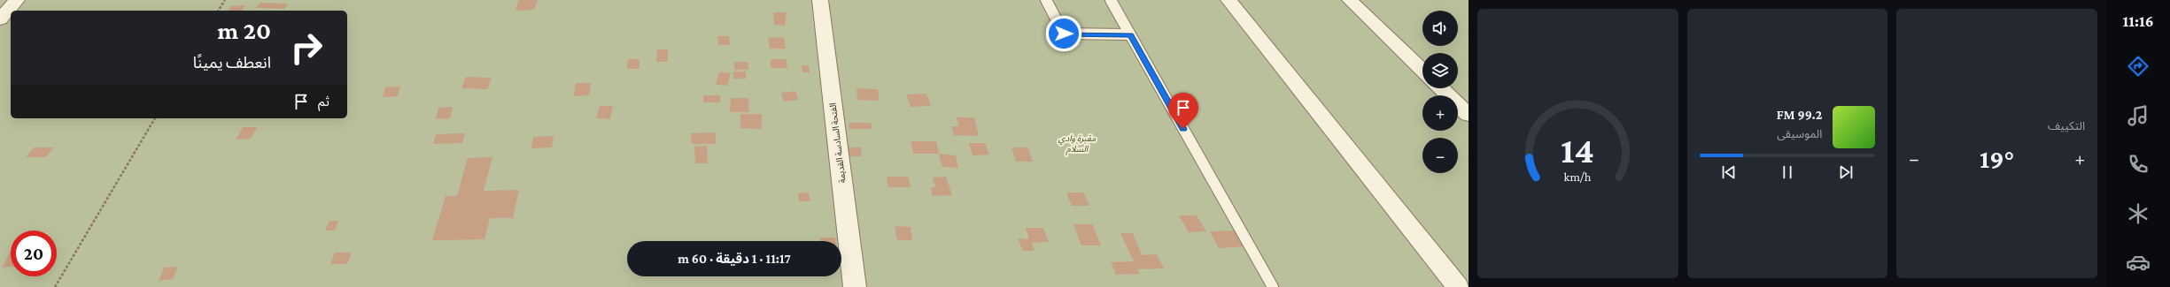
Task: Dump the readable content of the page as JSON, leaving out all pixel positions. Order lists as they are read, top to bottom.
{
  "streets": {
    "street": ["الفتحة السادسة القديمة"]
  },
  "parks": ["مقبرة وادي السلام"],
  "page": {
    "tabs": "11:16",
    "tile": "التكييف",
    "map_buttons": ["+", "−"],
    "turn": ["20 m", "انعطف يمينًا"],
    "then": "ثم",
    "song": ["99.2 FM", "الموسيقى"],
    "heat": ["−", "19°", "+"],
    "limit": "20",
    "trip": "11:17 · 1 دقيقة · 60 m",
    "gauge": ["14", "km/h"]
  }
}
